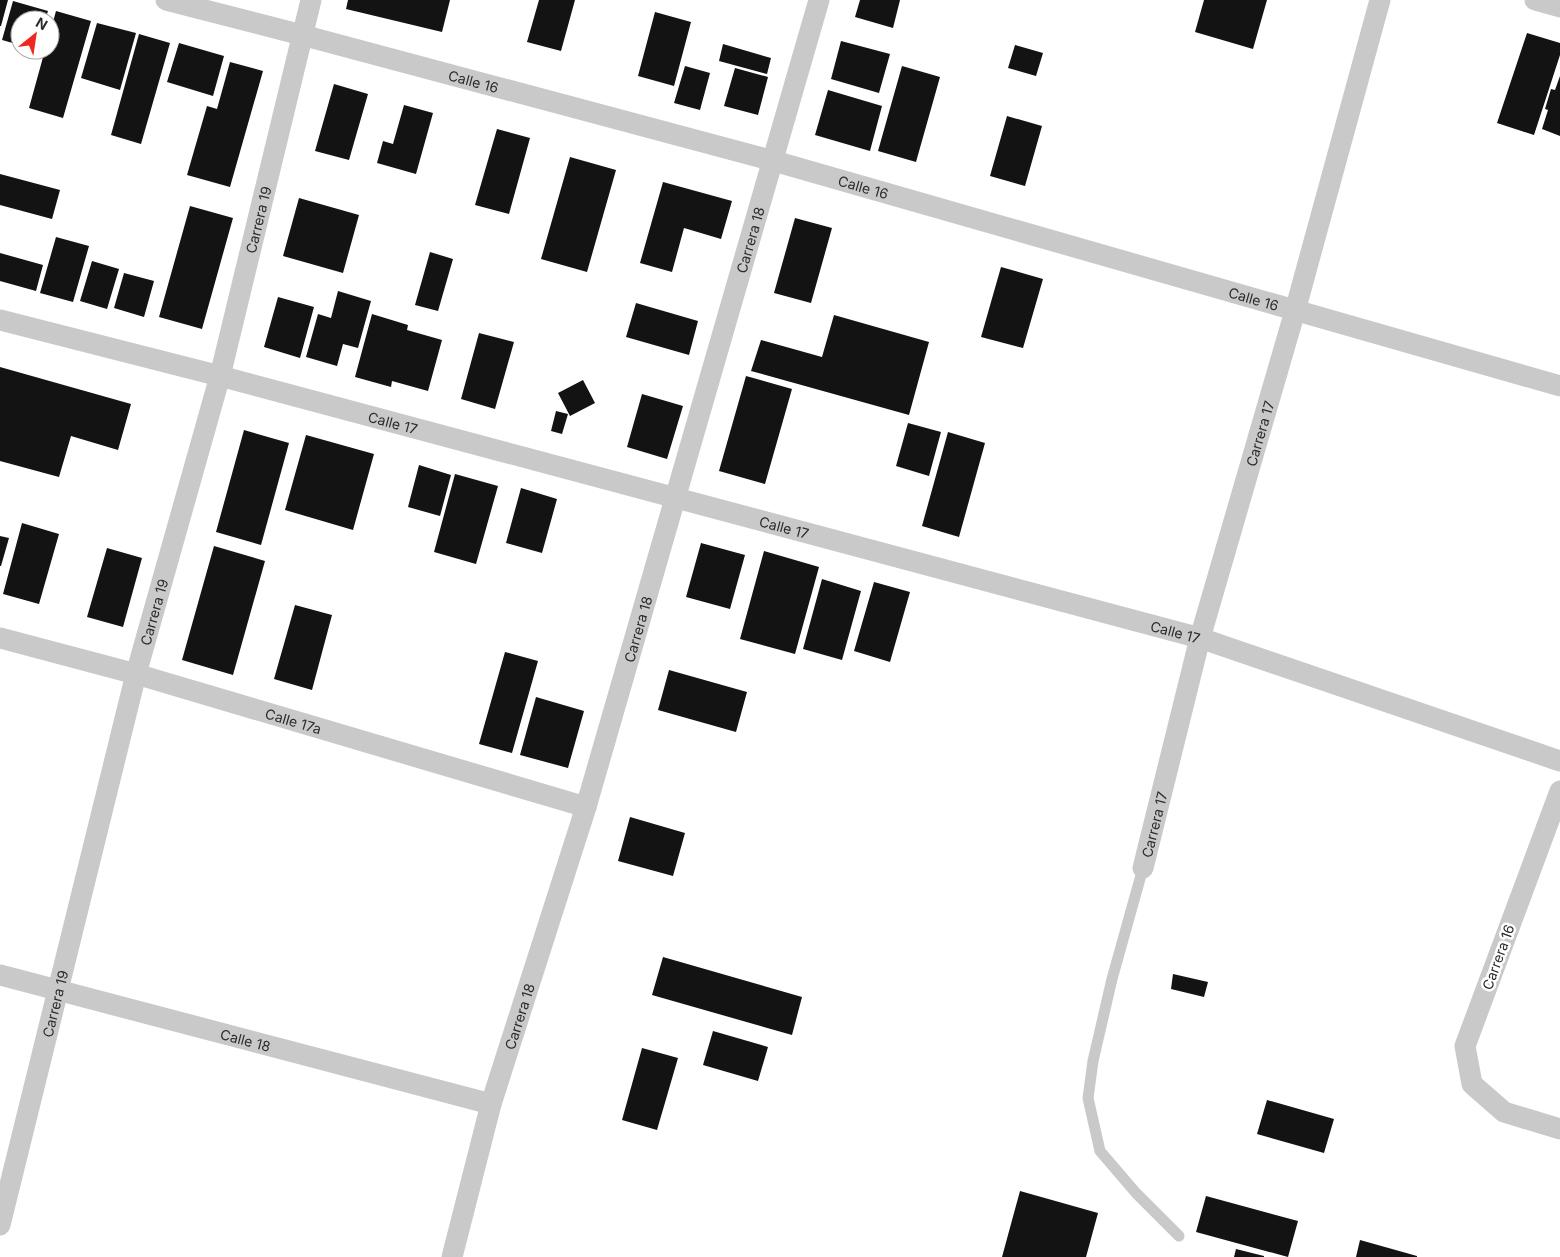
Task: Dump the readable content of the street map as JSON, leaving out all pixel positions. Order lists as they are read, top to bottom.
{
  "streets": {
    "street": [
      "Calle 16",
      "Carrera 19",
      "Carrera 18",
      "Calle 17",
      "Carrera 17",
      "Calle 17a",
      "Carrera 16",
      "Calle 18"
    ]
  },
  "crossings": [
    ["Calle 16", "Carrera 19"],
    ["Calle 16", "Carrera 18"],
    ["Calle 16", "Carrera 17"],
    ["Carrera 19", "Calle 17"],
    ["Carrera 19", "Calle 17a"],
    ["Carrera 19", "Calle 18"],
    ["Carrera 18", "Calle 17"],
    ["Carrera 18", "Calle 17a"],
    ["Carrera 18", "Calle 18"],
    ["Calle 17", "Carrera 17"]
  ],
  "north": "top right"
}
